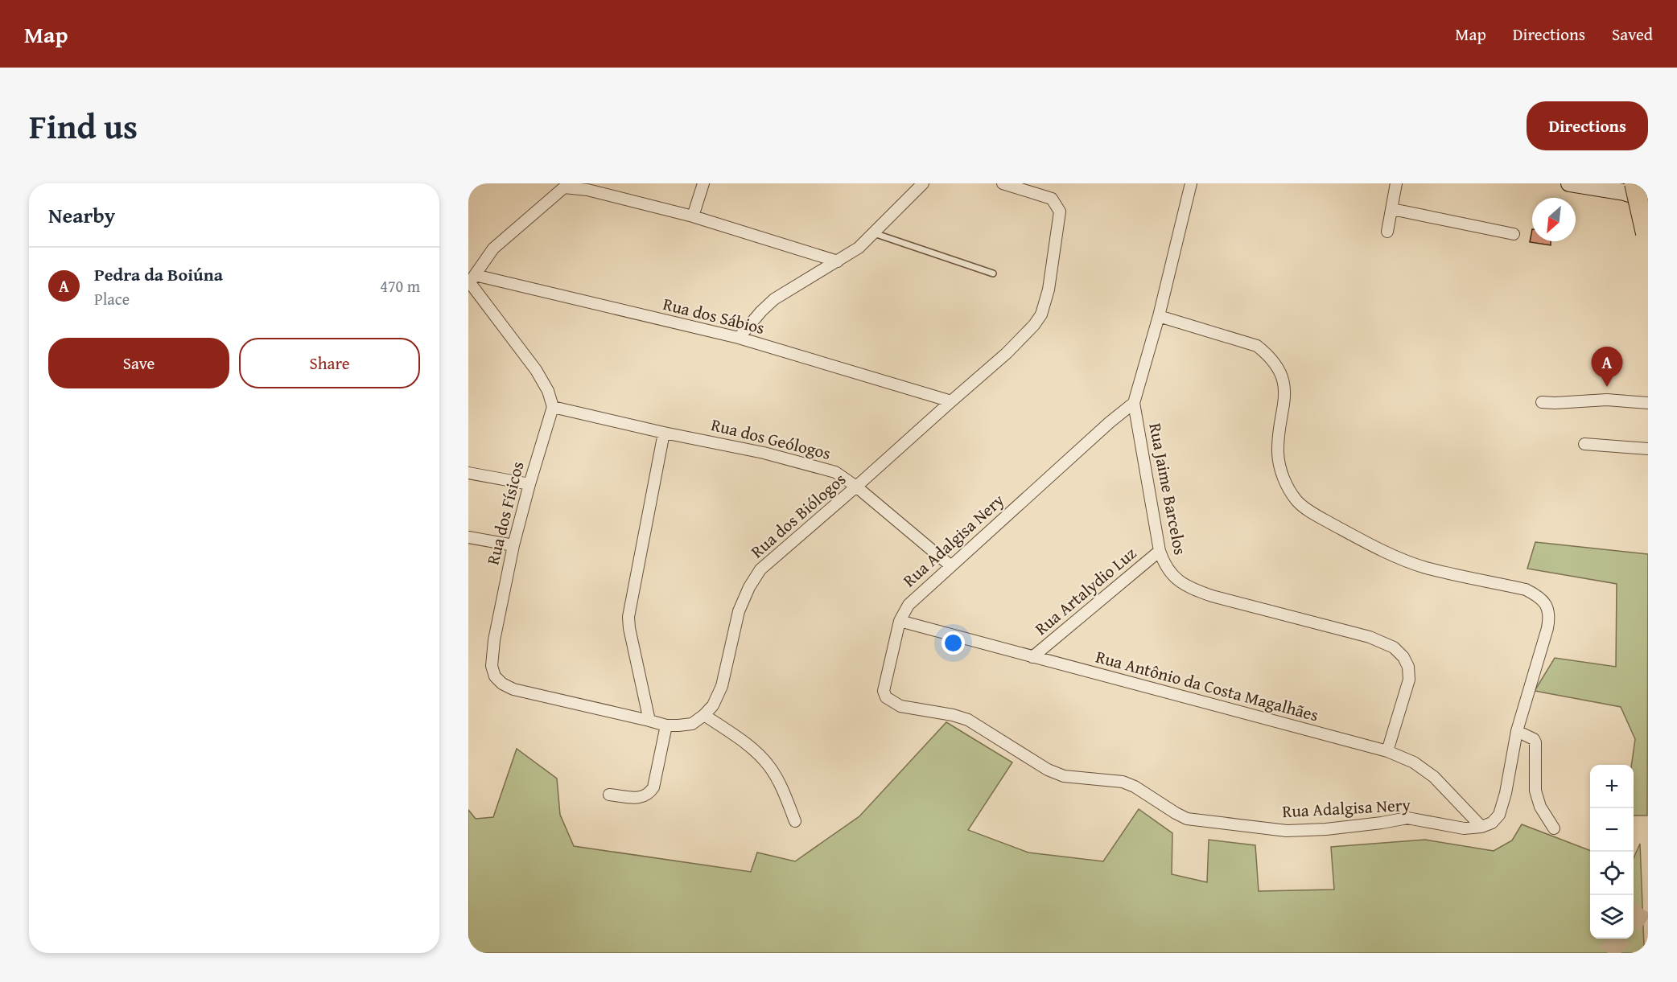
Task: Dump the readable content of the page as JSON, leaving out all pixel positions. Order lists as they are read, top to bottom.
{
  "streets": {
    "street": [
      "Rua dos Sábios",
      "Rua dos Geólogos",
      "Rua Jaime Barcelos",
      "Rua dos Físicos",
      "Rua dos Biólogos",
      "Rua Adalgisa Nery",
      "Rua Artalydio Luz",
      "Rua Antônio da Costa Magalhães"
    ]
  },
  "crossings": [
    ["Rua dos Sábios", "Rua dos Biólogos"],
    ["Rua dos Geólogos", "Rua dos Físicos"],
    ["Rua dos Geólogos", "Rua dos Biólogos"],
    ["Rua dos Geólogos", "Rua Adalgisa Nery"],
    ["Rua Jaime Barcelos", "Rua Adalgisa Nery"],
    ["Rua Jaime Barcelos", "Rua Artalydio Luz"],
    ["Rua Jaime Barcelos", "Rua Antônio da Costa Magalhães"],
    ["Rua Adalgisa Nery", "Rua Antônio da Costa Magalhães"],
    ["Rua Artalydio Luz", "Rua Antônio da Costa Magalhães"]
  ],
  "north": "bottom left",
  "page": {
    "header": "Map",
    "nav": ["Map", "Directions", "Saved"],
    "title": "Find us",
    "buttons": [
      "Directions",
      ["Save", "Share"]
    ],
    "heading": "Nearby",
    "list": [
      {
        "mark": "A",
        "name": "Pedra da Boiúna",
        "note": "Place",
        "value": "470 m"
      }
    ],
    "pins": "A",
    "map_buttons": ["+", "−"]
  }
}
